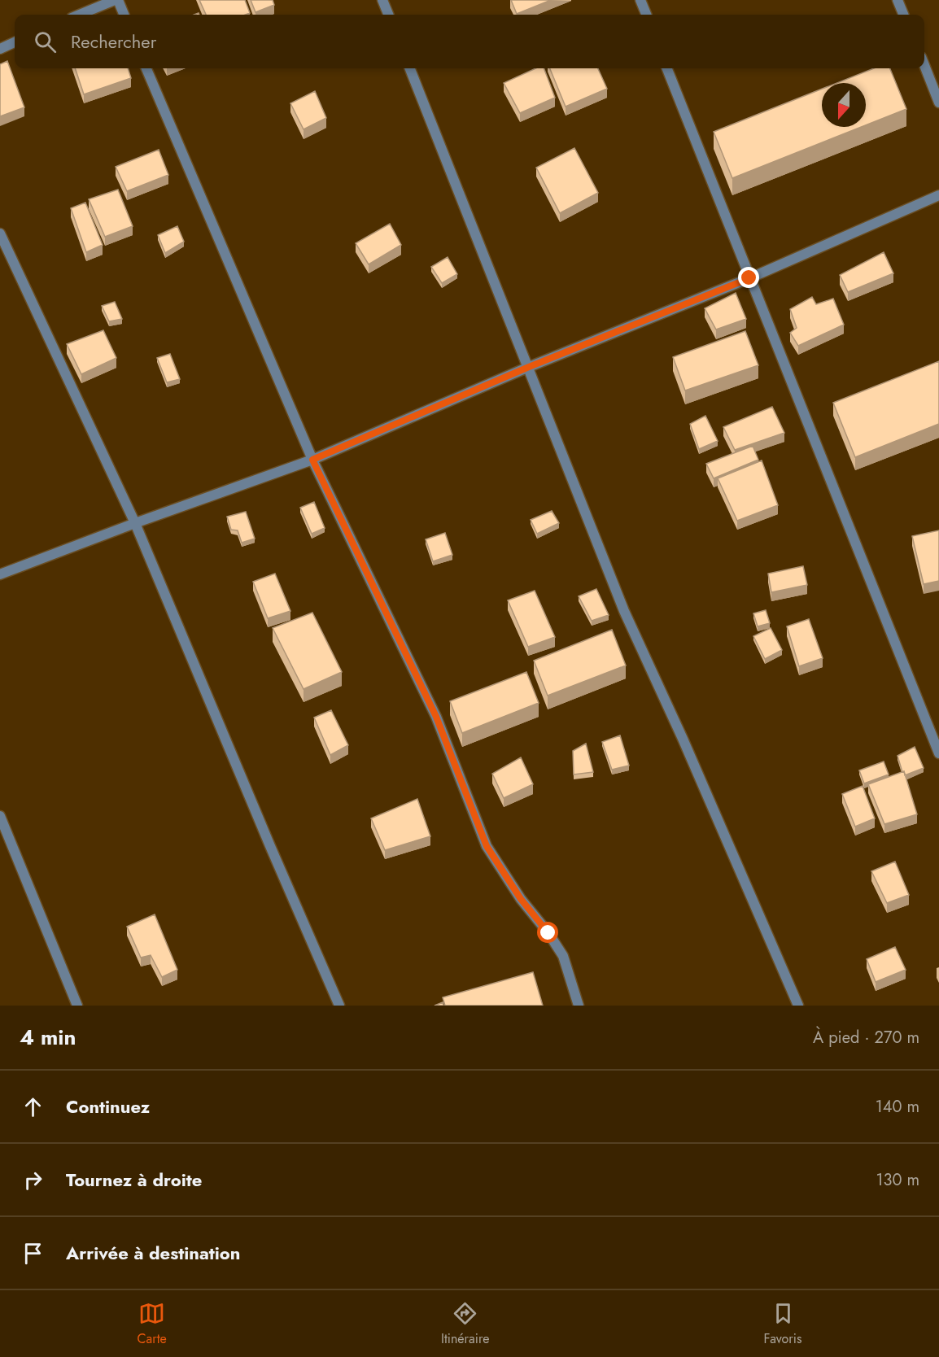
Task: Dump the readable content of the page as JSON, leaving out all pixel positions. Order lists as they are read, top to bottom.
{
  "north": "bottom",
  "page": {
    "search": "Rechercher",
    "heading": ["4 min", "À pied · 270 m"],
    "list": [
      ["Continuez", "140 m"],
      ["Tournez à droite", "130 m"],
      "Arrivée à destination"
    ],
    "nav": ["Carte", "Itinéraire", "Favoris"]
  }
}
